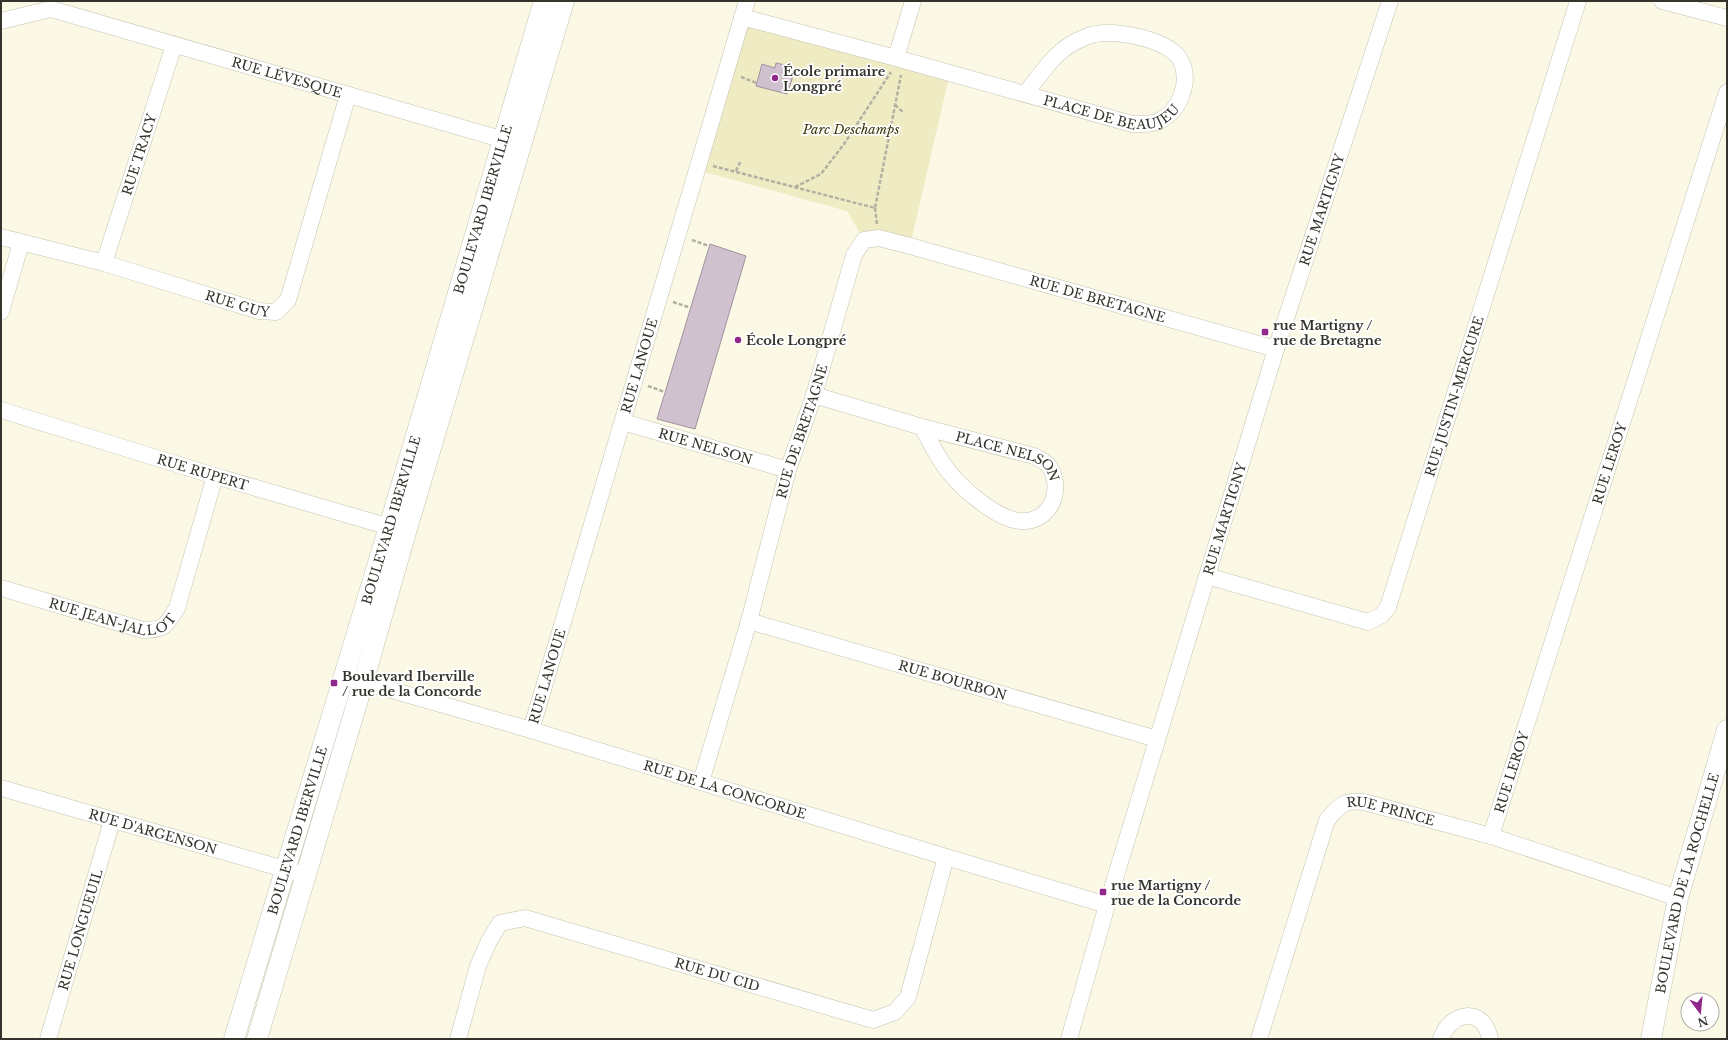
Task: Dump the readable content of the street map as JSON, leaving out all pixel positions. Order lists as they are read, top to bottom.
{
  "streets": {
    "street": [
      "RUE LÉVESQUE",
      "PLACE DE BEAUJEU",
      "RUE TRACY",
      "RUE MARTIGNY",
      "BOULEVARD IBERVILLE",
      "RUE DE BRETAGNE",
      "RUE GUY",
      "RUE LANOUE",
      "RUE JUSTIN-MERCURE",
      "RUE NELSON",
      "PLACE NELSON",
      "RUE LEROY",
      "RUE RUPERT",
      "RUE JEAN-JALLOT",
      "RUE BOURBON",
      "RUE DE LA CONCORDE",
      "RUE PRINCE",
      "RUE D'ARGENSON",
      "BOULEVARD DE LA ROCHELLE",
      "RUE LONGUEUIL",
      "RUE DU CID"
    ]
  },
  "crossings": [
    ["RUE LÉVESQUE", "RUE TRACY"],
    ["RUE LÉVESQUE", "BOULEVARD IBERVILLE"],
    ["RUE LÉVESQUE", "RUE GUY"],
    ["PLACE DE BEAUJEU", "RUE LANOUE"],
    ["RUE TRACY", "RUE GUY"],
    ["RUE MARTIGNY", "RUE DE BRETAGNE"],
    ["RUE MARTIGNY", "RUE JUSTIN-MERCURE"],
    ["RUE MARTIGNY", "RUE BOURBON"],
    ["RUE MARTIGNY", "RUE DE LA CONCORDE"],
    ["BOULEVARD IBERVILLE", "RUE RUPERT"],
    ["BOULEVARD IBERVILLE", "RUE DE LA CONCORDE"],
    ["BOULEVARD IBERVILLE", "RUE D'ARGENSON"],
    ["RUE DE BRETAGNE", "RUE NELSON"],
    ["RUE DE BRETAGNE", "PLACE NELSON"],
    ["RUE DE BRETAGNE", "RUE BOURBON"],
    ["RUE DE BRETAGNE", "RUE DE LA CONCORDE"],
    ["RUE LANOUE", "RUE NELSON"],
    ["RUE LANOUE", "RUE DE LA CONCORDE"],
    ["RUE LEROY", "RUE PRINCE"],
    ["RUE RUPERT", "RUE JEAN-JALLOT"],
    ["RUE DE LA CONCORDE", "RUE DU CID"],
    ["RUE PRINCE", "BOULEVARD DE LA ROCHELLE"],
    ["RUE D'ARGENSON", "RUE LONGUEUIL"]
  ],
  "parks": ["Parc Deschamps"],
  "places": {
    "other": ["École primaire Longpré", "École Longpré"],
    "transit": ["rue Martigny / rue de Bretagne", "Boulevard Iberville / rue de la Concorde", "rue Martigny / rue de la Concorde"]
  },
  "north": "bottom"
}
